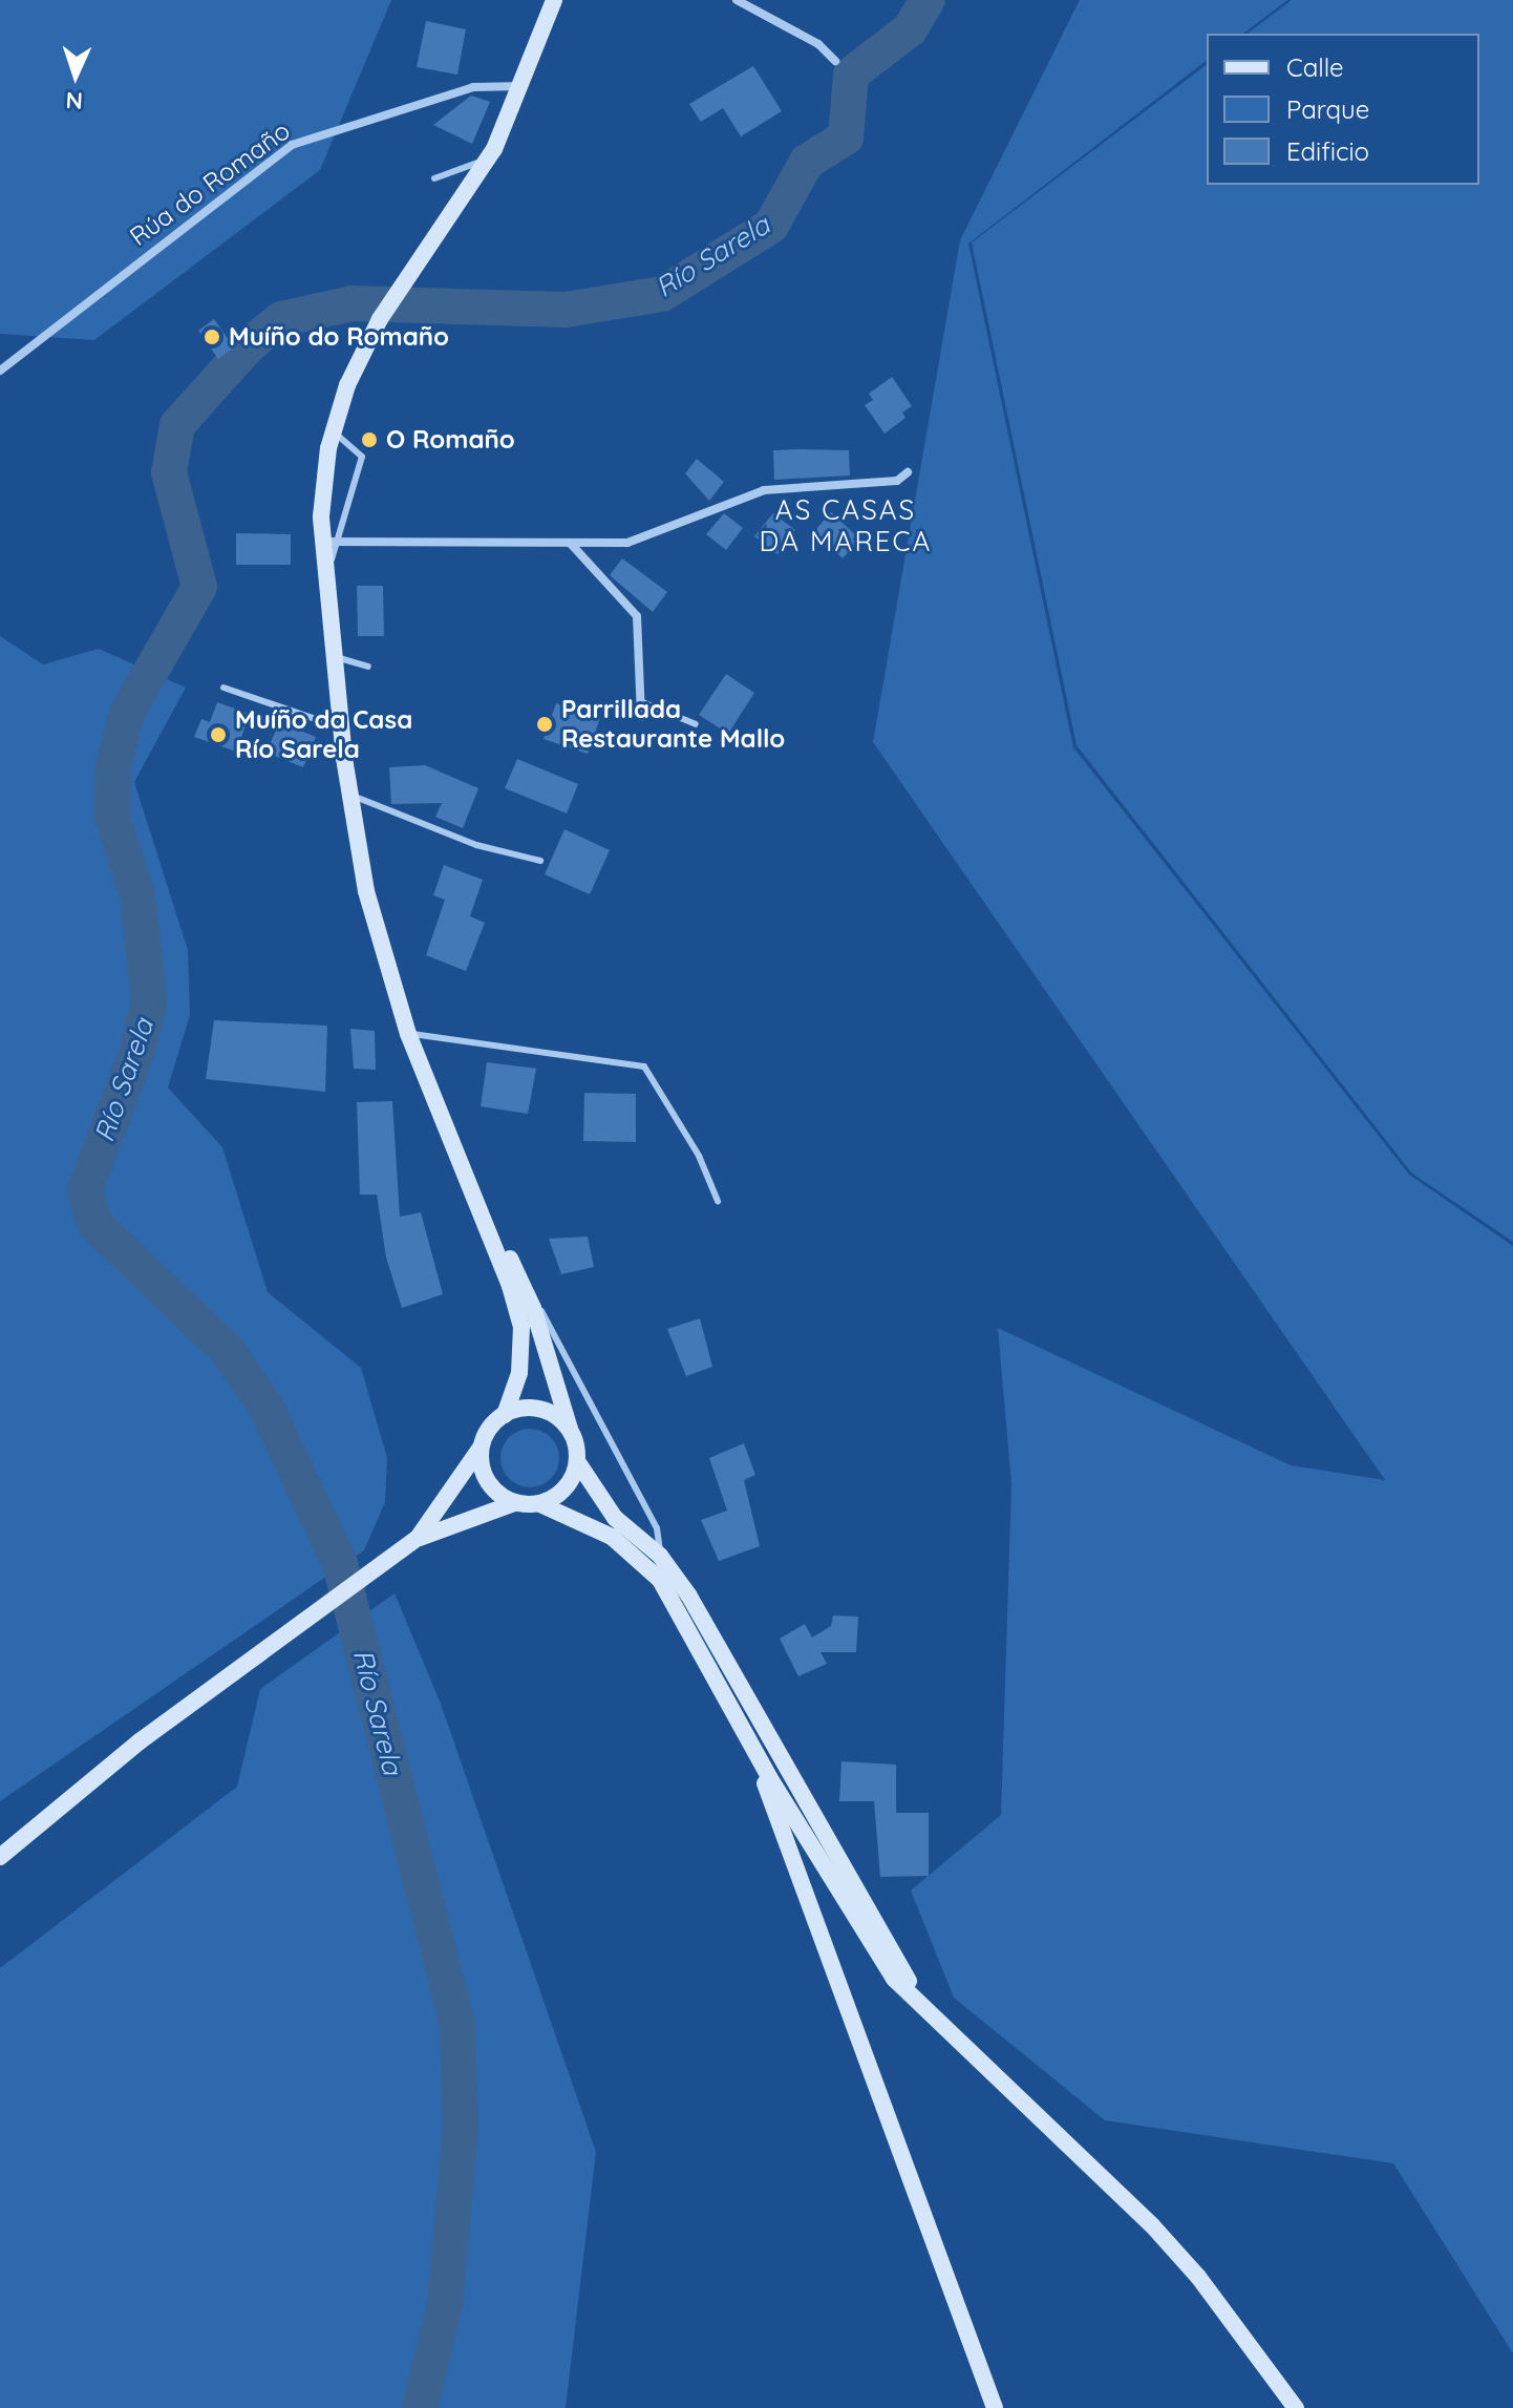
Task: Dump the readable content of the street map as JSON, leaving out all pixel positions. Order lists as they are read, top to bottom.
{
  "streets": {
    "street": ["Rúa do Romaño"]
  },
  "districts": ["AS CASAS DA MARECA"],
  "water": ["Río Sarela"],
  "places": [
    "Muíño do Romaño",
    "O Romaño",
    "Parrillada Restaurante Mallo",
    "Muíño da Casa Río Sarela"
  ],
  "legend": ["Calle", "Parque", "Edificio"],
  "north": "bottom"
}
